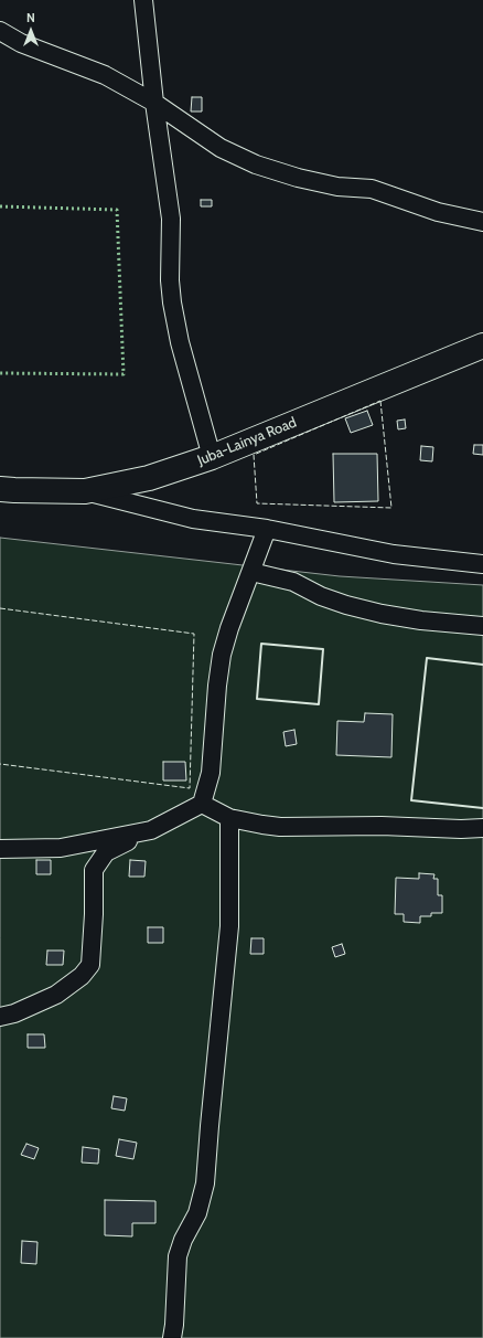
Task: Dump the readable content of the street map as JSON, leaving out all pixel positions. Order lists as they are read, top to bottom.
{
  "streets": {
    "main road": ["Juba-Lainya Road"]
  },
  "north": "top"
}
